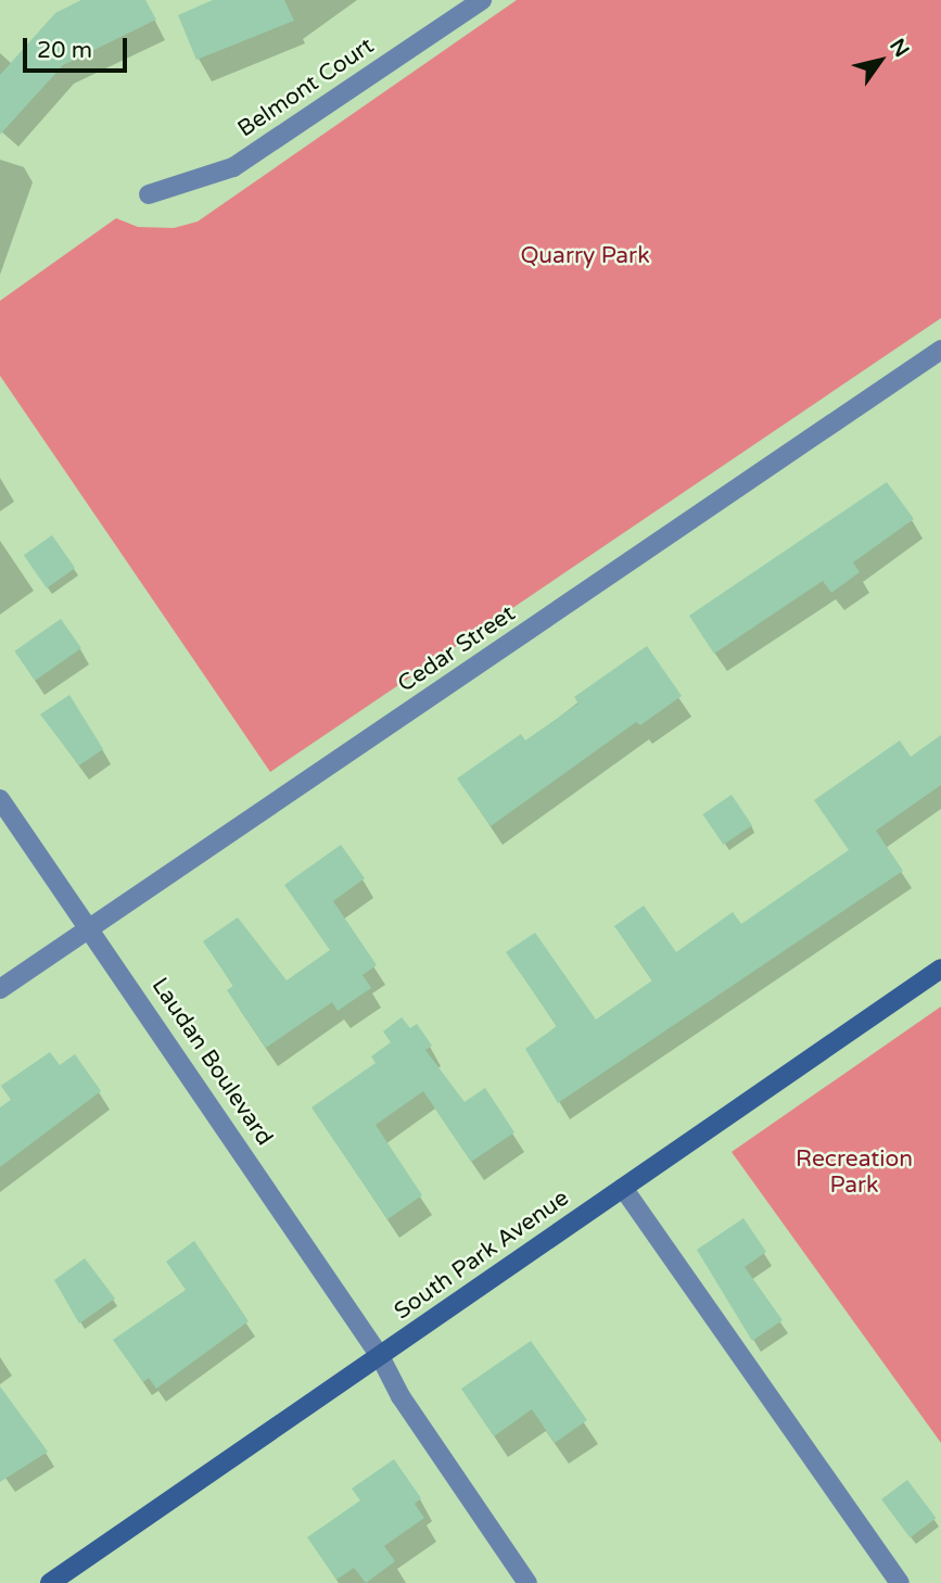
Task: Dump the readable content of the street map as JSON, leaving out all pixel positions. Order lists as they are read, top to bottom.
{
  "streets": {
    "main road": ["South Park Avenue"],
    "street": ["Belmont Court", "Cedar Street", "Laudan Boulevard"]
  },
  "crossings": [
    ["Cedar Street", "Laudan Boulevard"],
    ["Laudan Boulevard", "South Park Avenue"]
  ],
  "parks": ["Quarry Park", "Recreation Park"],
  "scale_bar": "20 m",
  "north": "top right"
}
